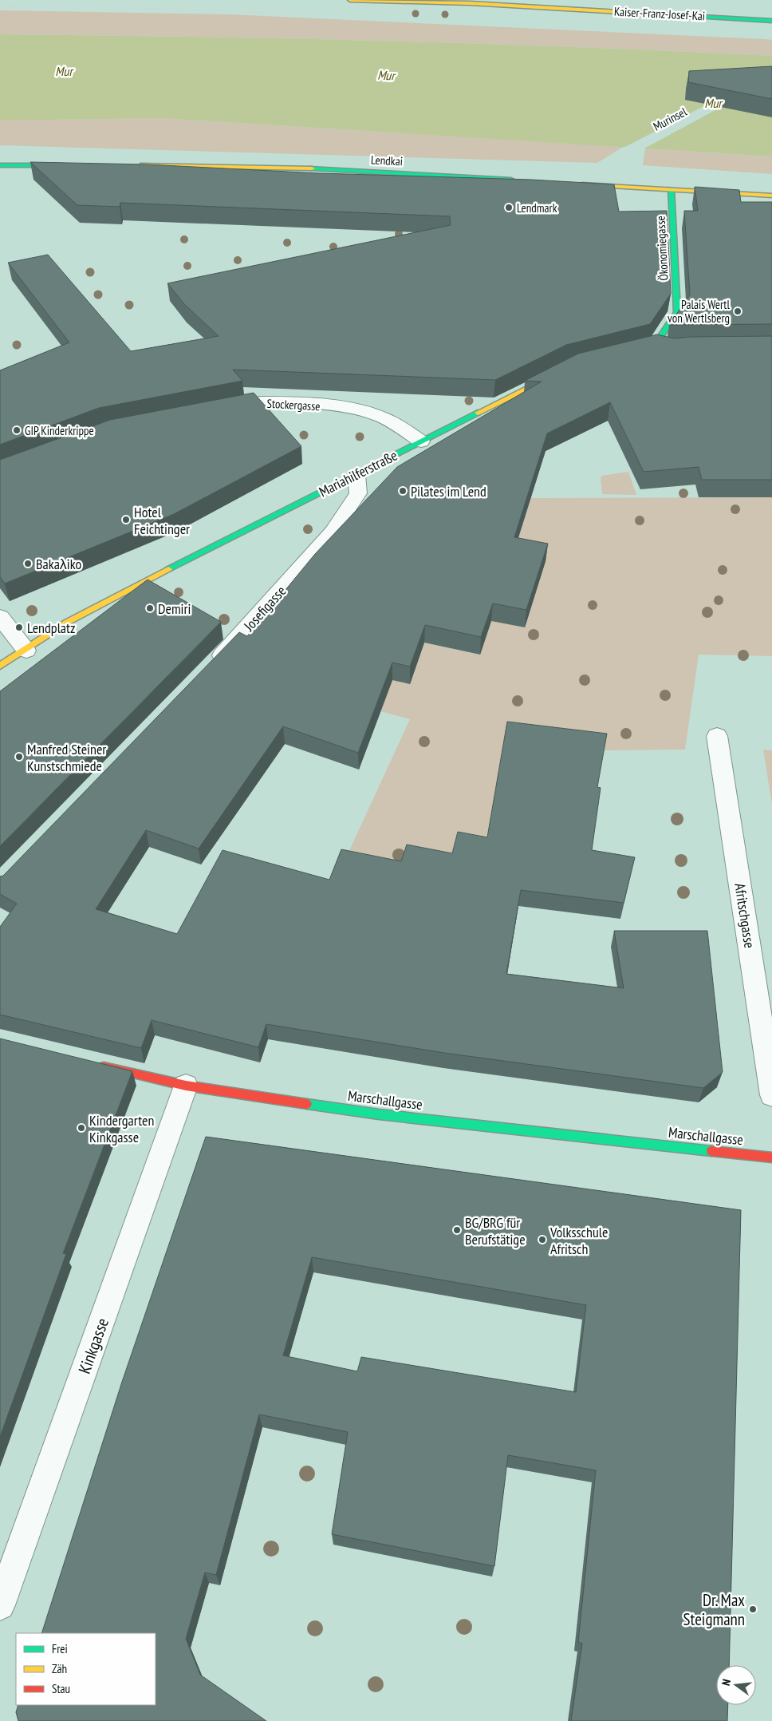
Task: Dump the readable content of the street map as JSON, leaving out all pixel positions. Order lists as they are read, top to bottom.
{
  "streets": {
    "street": [
      "Kaiser-Franz-Josef-Kai",
      "Lendkai",
      "Ökonomiegasse",
      "Stockergasse",
      "Mariahilferstraße",
      "Josefigasse",
      "Afritschgasse",
      "Marschallgasse",
      "Kinkgasse"
    ],
    "path": ["Murinsel"]
  },
  "crossings": [
    ["Stockergasse", "Mariahilferstraße"],
    ["Mariahilferstraße", "Josefigasse"],
    ["Marschallgasse", "Kinkgasse"]
  ],
  "water": ["Mur"],
  "places": [
    "Lendmark",
    "Palais Wertl von Wertlsberg",
    "GIP Kinderkrippe",
    "Pilates im Lend",
    "Hotel Feichtinger",
    "Bakaλiko",
    "Demiri",
    "Lendplatz",
    "Manfred Steiner Kunstschmiede",
    "Kindergarten Kinkgasse",
    "BG/BRG für Berufstätige",
    "Volksschule Afritsch",
    "Dr. Max Steigmann"
  ],
  "legend": ["Frei", "Zäh", "Stau"],
  "north": "left"
}
